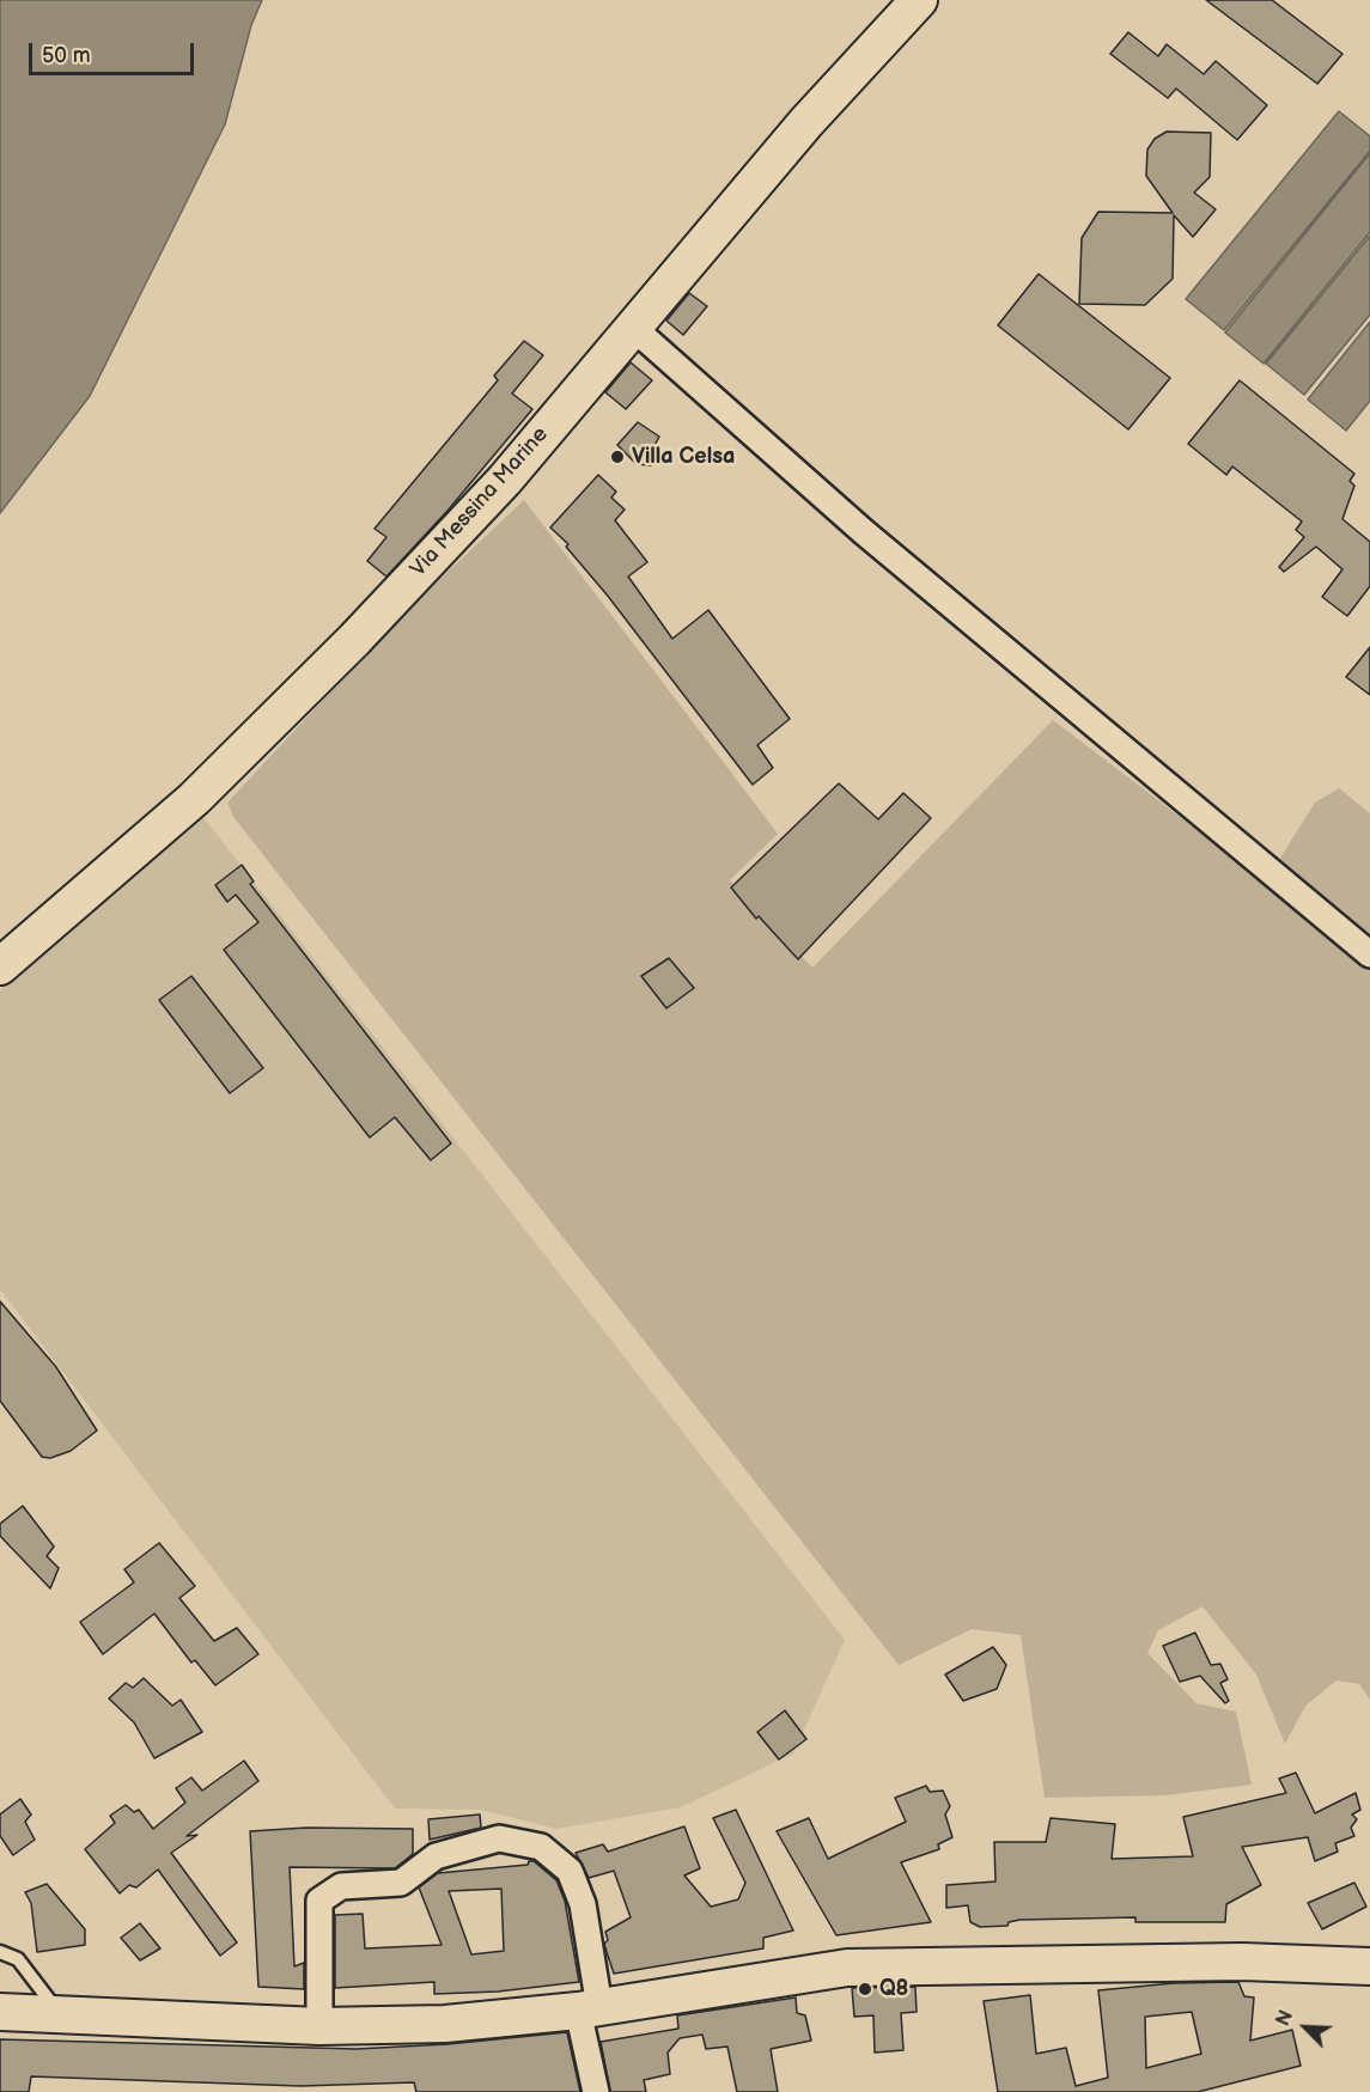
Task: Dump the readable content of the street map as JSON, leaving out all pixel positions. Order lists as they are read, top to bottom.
{
  "streets": {
    "main road": ["Via Messina Marine"]
  },
  "places": ["Villa Celsa", "Q8"],
  "scale_bar": "50 m",
  "north": "top left"
}
